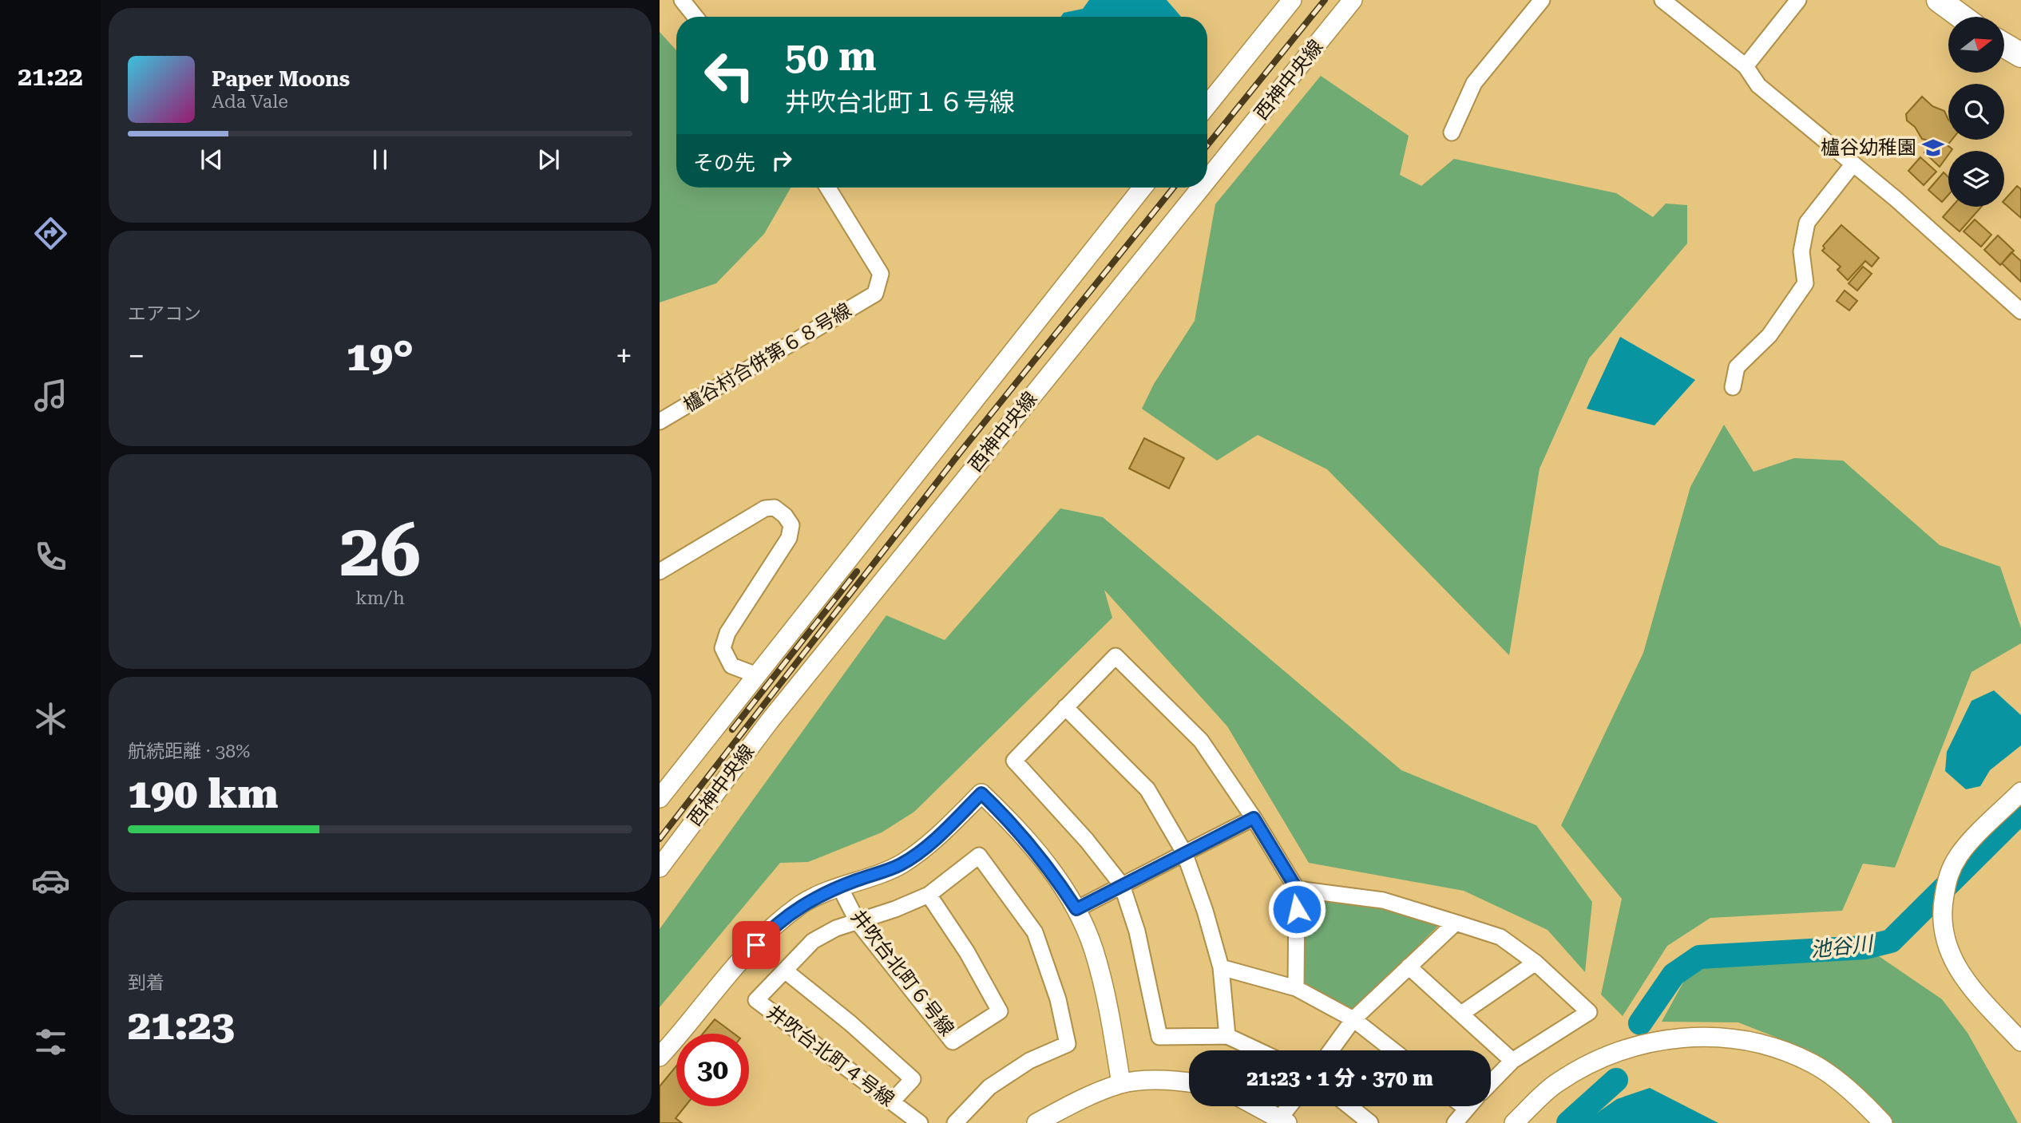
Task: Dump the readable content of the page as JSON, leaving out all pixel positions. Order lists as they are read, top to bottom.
{
  "streets": {
    "street": [
      "西神中央線",
      "櫨谷村合併第６８号線",
      "井吹台北町６号線",
      "井吹台北町４号線"
    ]
  },
  "crossings": [
    ["井吹台北町６号線", "井吹台北町４号線"]
  ],
  "water": ["池谷川"],
  "places": {
    "school or university": ["櫨谷幼稚園"]
  },
  "north": "right",
  "page": {
    "tabs": "21:22",
    "turn": ["50 m", "井吹台北町１６号線"],
    "song": ["Paper Moons", "Ada Vale"],
    "then": "その先",
    "tile": [
      "エアコン",
      ["26", "km/h"],
      ["航続距離 · 38%", "190 km"],
      ["到着", "21:23"]
    ],
    "heat": ["−", "19°", "+"],
    "limit": "30",
    "trip": "21:23 · 1 分 · 370 m"
  }
}
